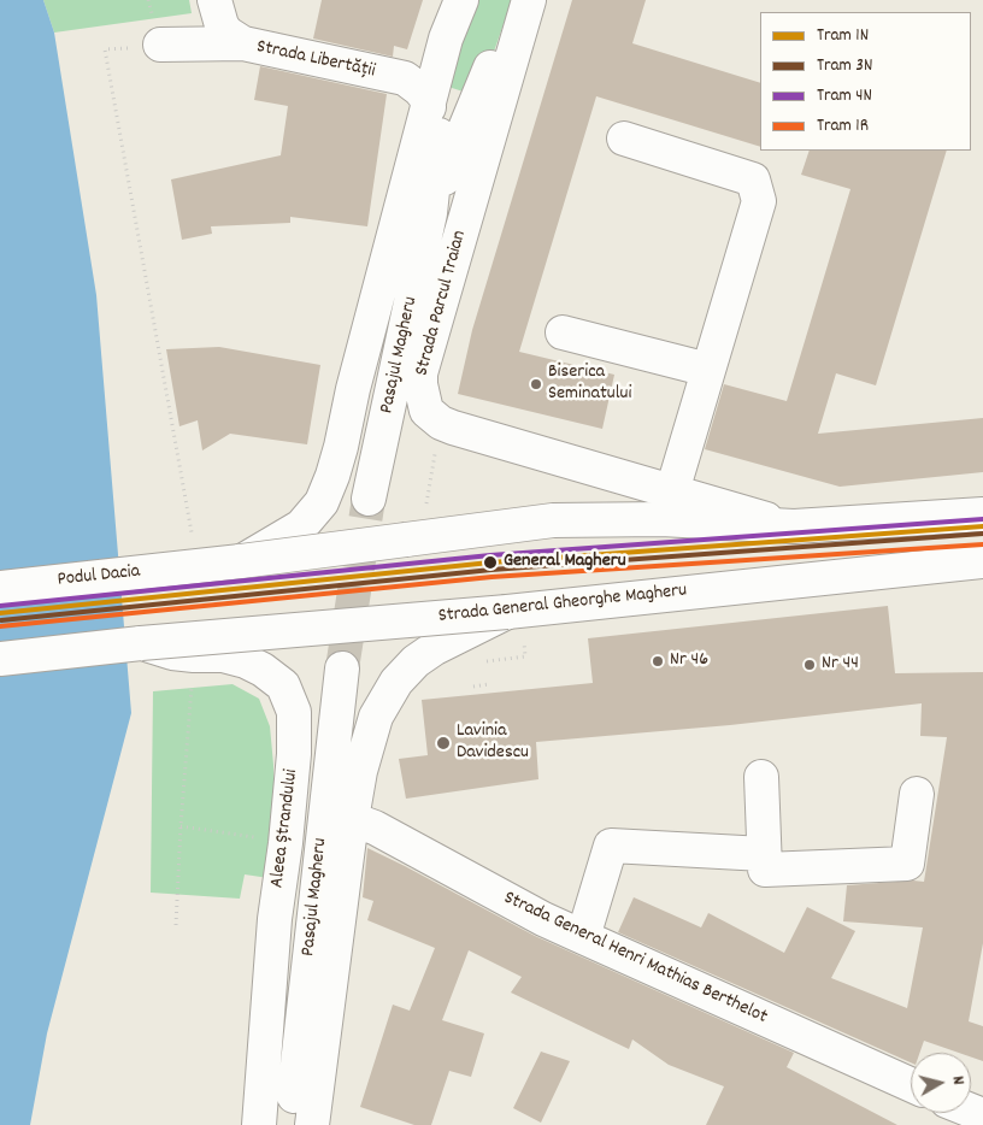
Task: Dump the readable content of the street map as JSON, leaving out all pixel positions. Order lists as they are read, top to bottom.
{
  "streets": {
    "street": [
      "Strada Libertății",
      "Strada Parcul Traian",
      "Pasajul Magheru",
      "Podul Dacia",
      "Strada General Gheorghe Magheru",
      "Aleea Ștrandului",
      "Strada General Henri Mathias Berthelot"
    ]
  },
  "crossings": [
    ["Strada General Gheorghe Magheru", "Aleea Ștrandului"]
  ],
  "places": [
    "Biserica Seminatului",
    "General Magheru",
    "Nr 46",
    "Nr 44",
    "Lavinia Davidescu"
  ],
  "lines": [
    "tram line 4N",
    "tram line 1N",
    "tram line 3N",
    "tram line 1R"
  ],
  "legend": [
    "Tram 1N",
    "Tram 3N",
    "Tram 4N",
    "Tram 1R"
  ],
  "north": "right"
}
